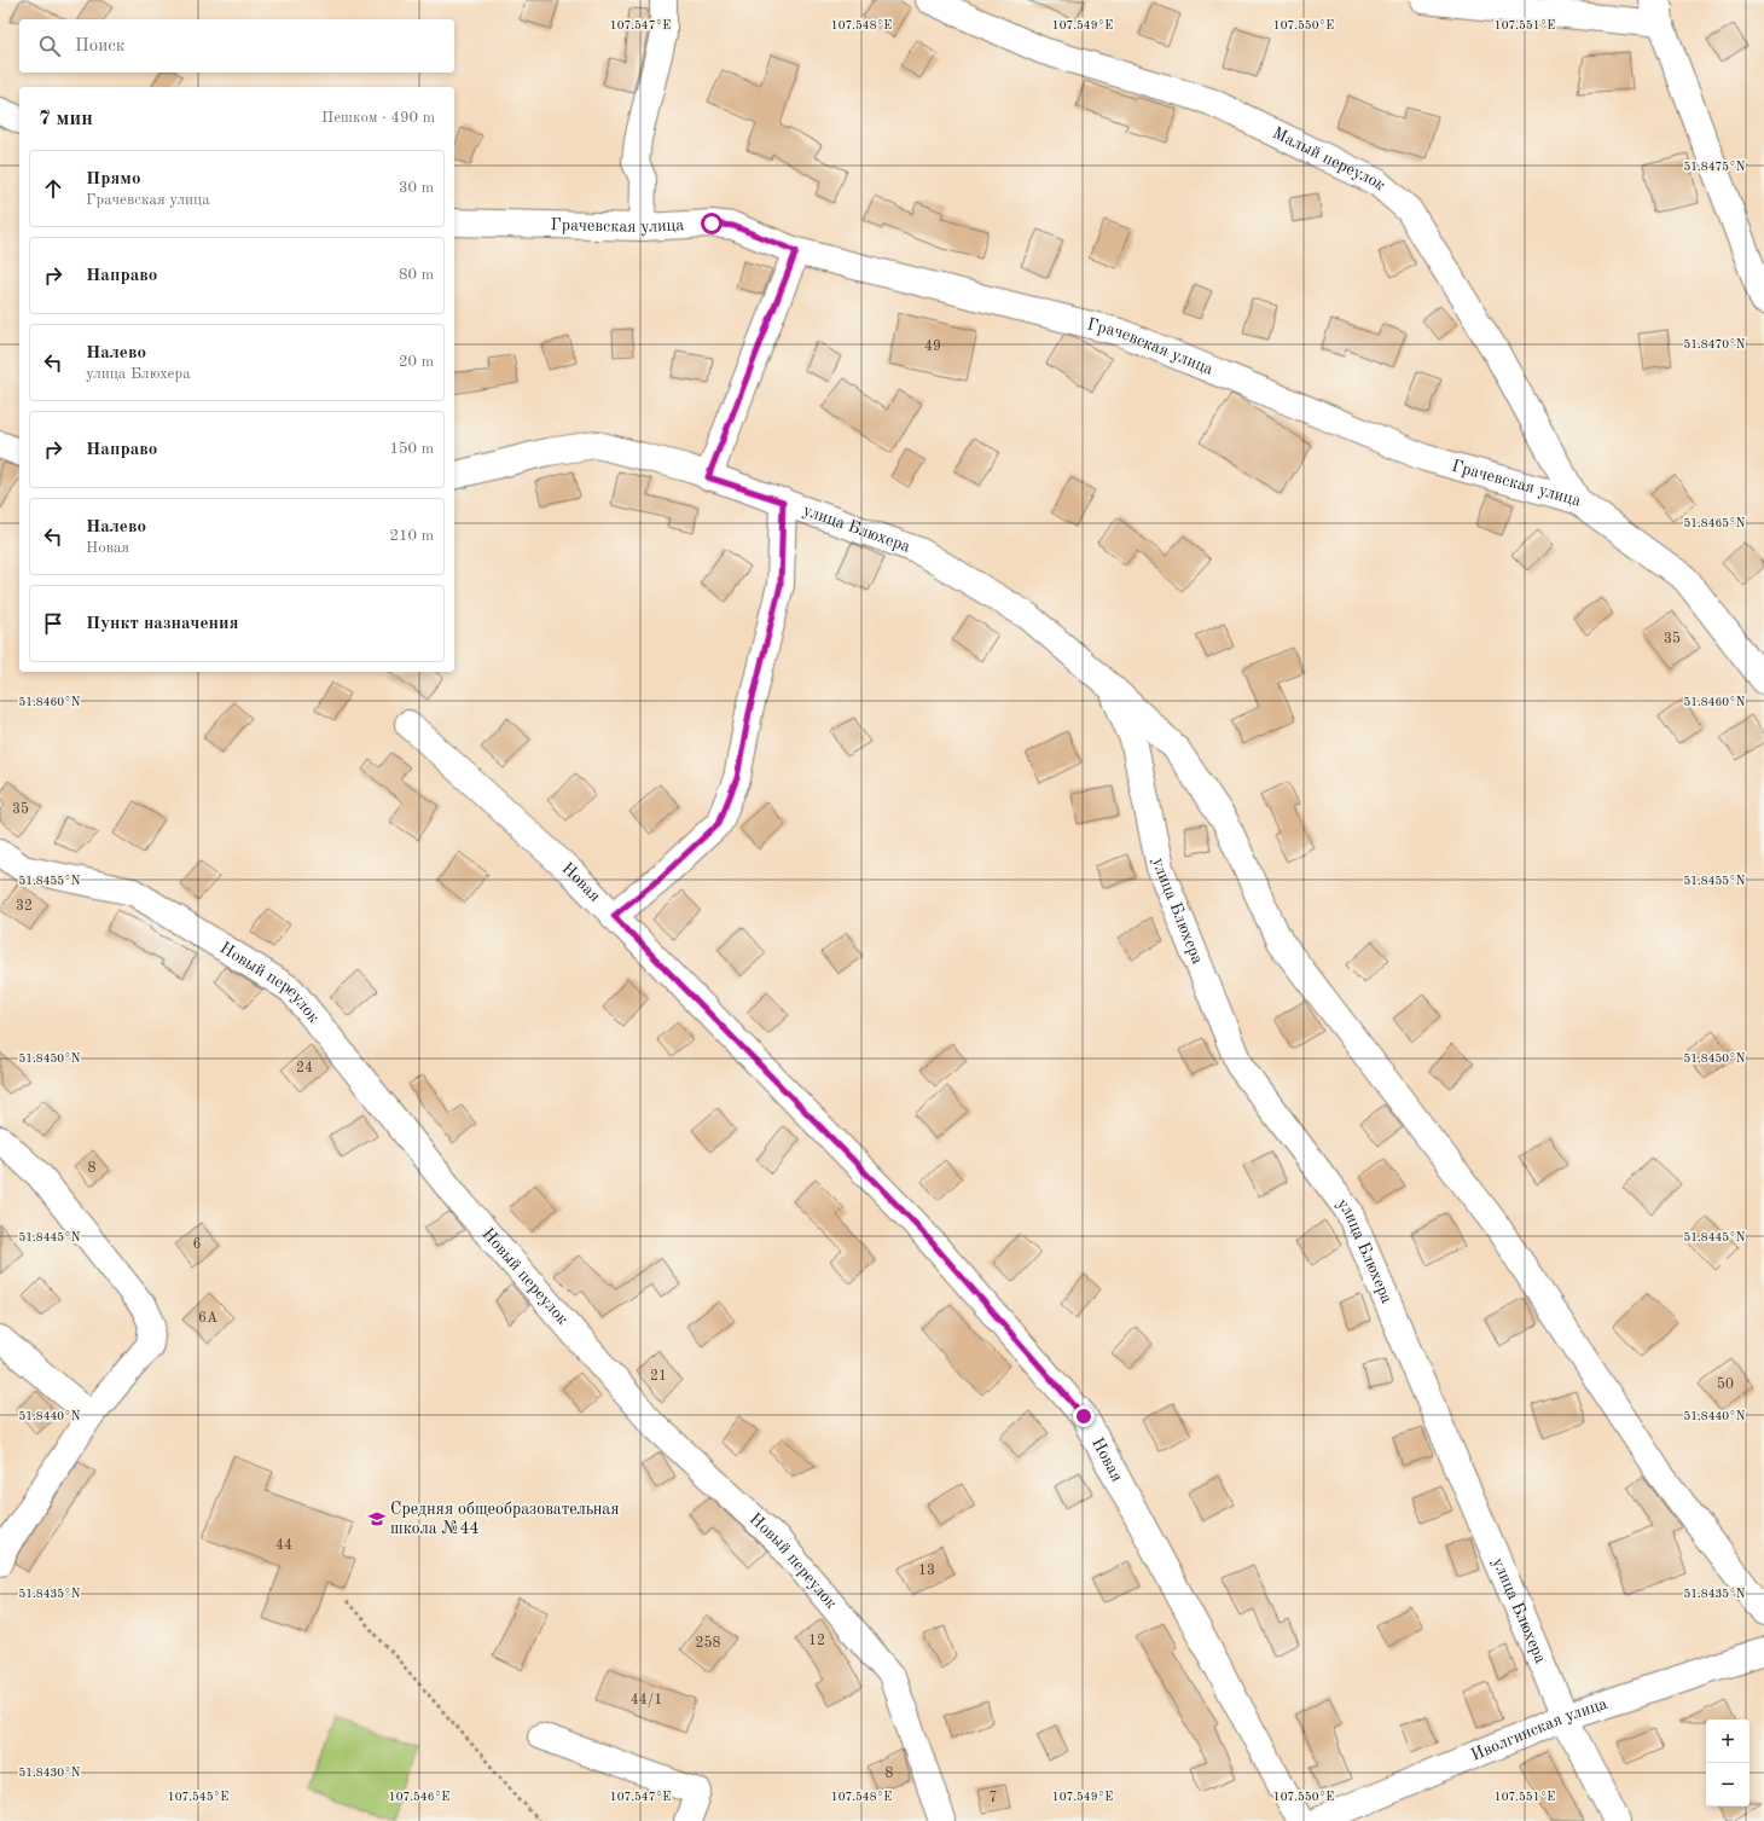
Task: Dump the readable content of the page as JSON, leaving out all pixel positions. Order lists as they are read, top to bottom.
{
  "streets": {
    "street": [
      "Малый переулок",
      "Грачевская улица",
      "улица Блюхера",
      "Новая",
      "Новый переулок",
      "Иволгинская улица"
    ]
  },
  "crossings": [
    ["Малый переулок", "Грачевская улица"],
    ["улица Блюхера", "Иволгинская улица"]
  ],
  "places": {
    "school or university": ["Средняя общеобразовательная школа №44"]
  },
  "house_numbers": [
    "49",
    "35",
    "35",
    "32",
    "24",
    "8",
    "6",
    "6А",
    "21",
    "50",
    "44",
    "13",
    "12",
    "258",
    "44/1",
    "8",
    "7"
  ],
  "page": {
    "search": "Поиск",
    "heading": ["7 мин", "Пешком · 490 m"],
    "list": [
      ["Прямо", "Грачевская улица", "30 m"],
      ["Направо", "80 m"],
      ["Налево", "улица Блюхера", "20 m"],
      ["Направо", "150 m"],
      ["Налево", "Новая", "210 m"],
      "Пункт назначения"
    ],
    "map_buttons": ["+", "−"]
  },
  "coordinates": [
    "107.547°E",
    "107.548°E",
    "107.549°E",
    "107.550°E",
    "107.551°E",
    "51.8475°N",
    "51.8470°N",
    "51.8465°N",
    "51.8460°N",
    "51.8455°N",
    "51.8450°N",
    "51.8445°N",
    "51.8440°N",
    "51.8435°N",
    "51.8430°N",
    "107.545°E",
    "107.546°E"
  ]
}
